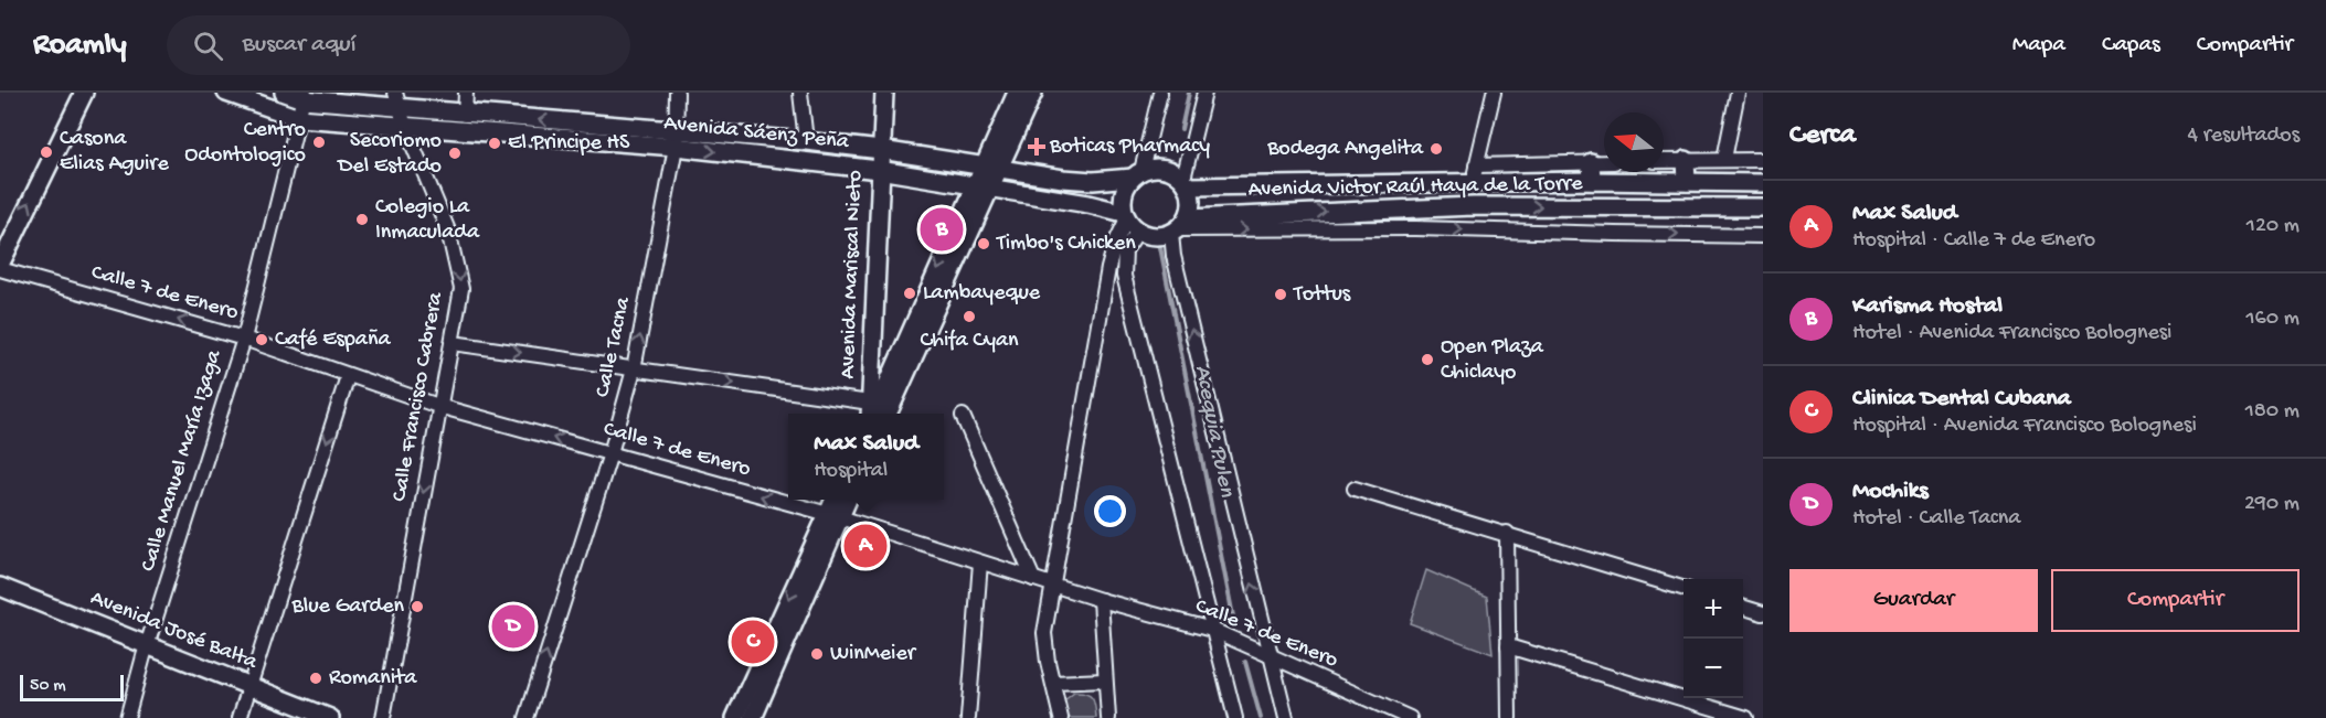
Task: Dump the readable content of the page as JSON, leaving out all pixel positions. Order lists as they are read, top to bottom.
{
  "streets": {
    "main road": [
      "Avenida Sáenz Peña",
      "Avenida Victor Raúl Haya de la Torre",
      "Avenida Mariscal Nieto",
      "Avenida José Balta"
    ],
    "street": [
      "Calle 7 de Enero",
      "Calle Tacna",
      "Calle Francisco Cabrera",
      "Calle Manuel María Izaga"
    ]
  },
  "crossings": [
    ["Avenida Sáenz Peña", "Avenida Victor Raúl Haya de la Torre"],
    ["Avenida Sáenz Peña", "Avenida Mariscal Nieto"],
    ["Avenida Sáenz Peña", "Calle Tacna"],
    ["Avenida Sáenz Peña", "Calle Francisco Cabrera"],
    ["Avenida Sáenz Peña", "Calle Manuel María Izaga"],
    ["Calle 7 de Enero", "Calle Tacna"],
    ["Calle 7 de Enero", "Calle Francisco Cabrera"],
    ["Calle 7 de Enero", "Calle Manuel María Izaga"],
    ["Calle Manuel María Izaga", "Avenida José Balta"]
  ],
  "one_way": ["Calle Tacna"],
  "water": ["Acequia Pulen"],
  "places": {
    "other": [
      "Centro Odontologico",
      "El Principe HS",
      "Bodega Angelita",
      "Casona Elias Aguire",
      "Secoriomo Del Estado",
      "Colegio La Inmaculada",
      "Timbo's Chicken",
      "Lambayeque",
      "Tottus",
      "Chifa Cyan",
      "Café España",
      "Open Plaza Chiclayo",
      "Blue Garden",
      "WinMeier",
      "Romanita"
    ],
    "health": ["Boticas Pharmacy"]
  },
  "scale_bar": "50 m",
  "north": "left",
  "page": {
    "header": "Roamly",
    "search": "Buscar aquí",
    "nav": ["Mapa", "Capas", "Compartir"],
    "heading": ["Cerca", "4 resultados"],
    "list": [
      {
        "mark": "A",
        "name": "Max Salud",
        "note": "Hospital · Calle 7 de Enero",
        "value": "120 m"
      },
      {
        "mark": "B",
        "name": "Karisma Hostal",
        "note": "Hotel · Avenida Francisco Bolognesi",
        "value": "160 m"
      },
      {
        "mark": "C",
        "name": "Clinica Dental Cubana",
        "note": "Hospital · Avenida Francisco Bolognesi",
        "value": "180 m"
      },
      {
        "mark": "D",
        "name": "Mochiks",
        "note": "Hotel · Calle Tacna",
        "value": "290 m"
      }
    ],
    "pins": [
      "B",
      "A",
      "D",
      "C"
    ],
    "popup": ["Max Salud", "Hospital"],
    "buttons": ["Guardar", "Compartir"],
    "map_buttons": ["+", "−"],
    "scale": "50 m"
  }
}
